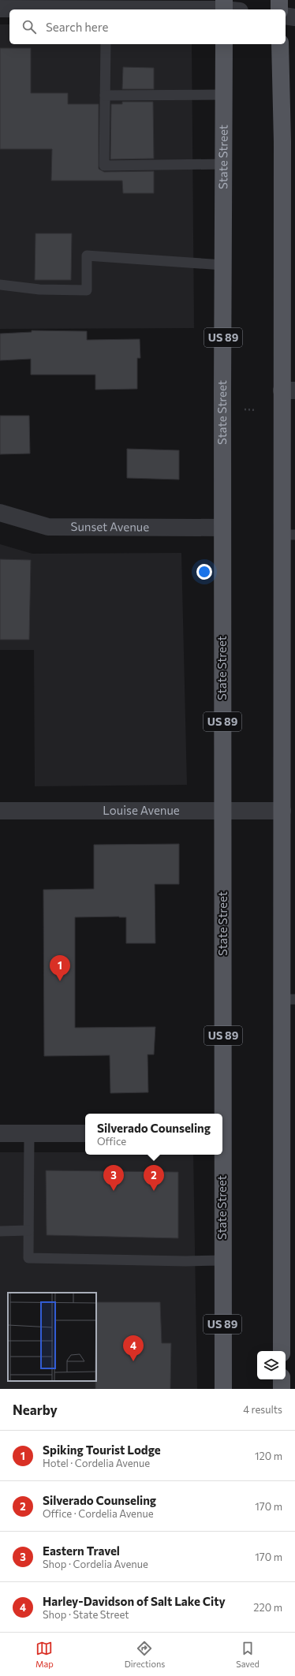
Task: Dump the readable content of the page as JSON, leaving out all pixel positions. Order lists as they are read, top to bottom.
{
  "streets": {
    "main road": ["State Street", "US 89"],
    "street": ["Sunset Avenue", "Louise Avenue"]
  },
  "crossings": [
    ["State Street", "Sunset Avenue"],
    ["State Street", "Louise Avenue"]
  ],
  "page": {
    "search": "Search here",
    "pins": [
      "1",
      "2",
      "3",
      "4"
    ],
    "popup": ["Silverado Counseling", "Office"],
    "heading": ["Nearby", "4 results"],
    "list": [
      {
        "mark": "1",
        "name": "Spiking Tourist Lodge",
        "note": "Hotel · Cordelia Avenue",
        "value": "120 m"
      },
      {
        "mark": "2",
        "name": "Silverado Counseling",
        "note": "Office · Cordelia Avenue",
        "value": "170 m"
      },
      {
        "mark": "3",
        "name": "Eastern Travel",
        "note": "Shop · Cordelia Avenue",
        "value": "170 m"
      },
      {
        "mark": "4",
        "name": "Harley-Davidson of Salt Lake City",
        "note": "Shop · State Street",
        "value": "220 m"
      }
    ],
    "nav": ["Map", "Directions", "Saved"]
  }
}
